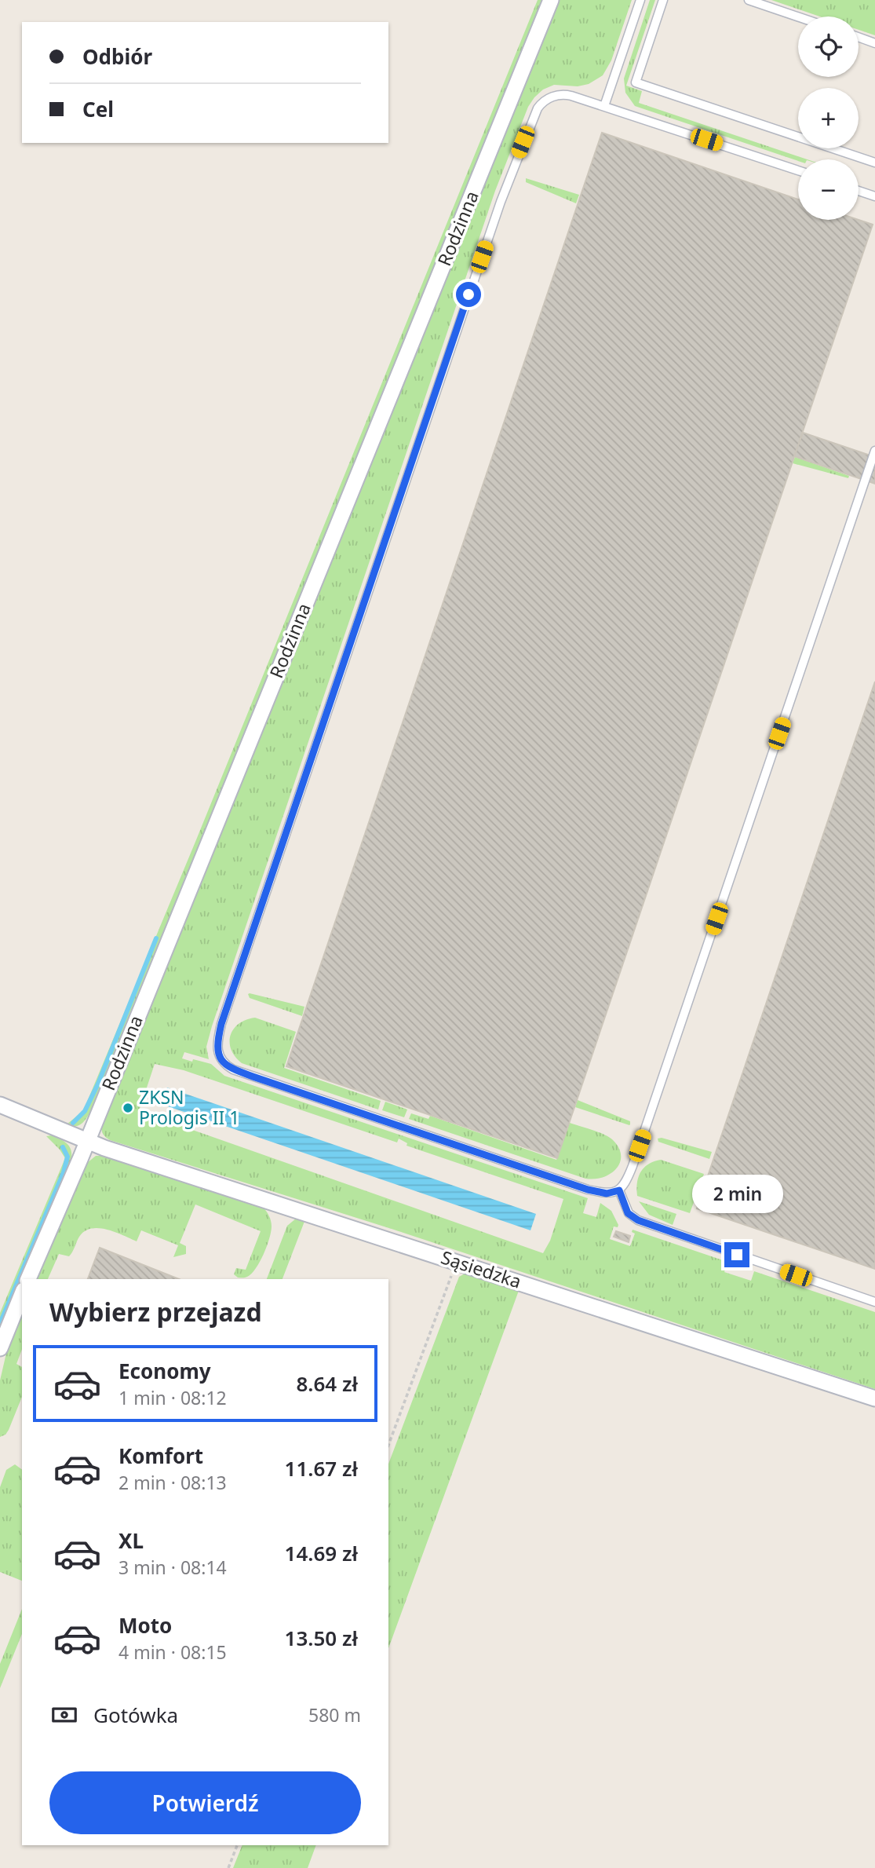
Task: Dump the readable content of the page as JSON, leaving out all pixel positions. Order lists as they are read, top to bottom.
{
  "streets": {
    "street": ["Rodzinna", "Sąsiedzka"]
  },
  "crossings": [
    ["Rodzinna", "Sąsiedzka"]
  ],
  "places": ["ZKSN Prologis II 1"],
  "page": {
    "map_buttons": ["+", "−"],
    "banner": ["Odbiór", "Cel"],
    "bubble": "2 min",
    "heading": "Wybierz przejazd",
    "list": [
      {
        "name": "Economy",
        "note": "1 min · 08:12",
        "value": "8.64 zł"
      },
      {
        "name": "Komfort",
        "note": "2 min · 08:13",
        "value": "11.67 zł"
      },
      {
        "name": "XL",
        "note": "3 min · 08:14",
        "value": "14.69 zł"
      },
      {
        "name": "Moto",
        "note": "4 min · 08:15",
        "value": "13.50 zł"
      }
    ],
    "pay": ["Gotówka", "580 m"],
    "buttons": "Potwierdź"
  }
}
